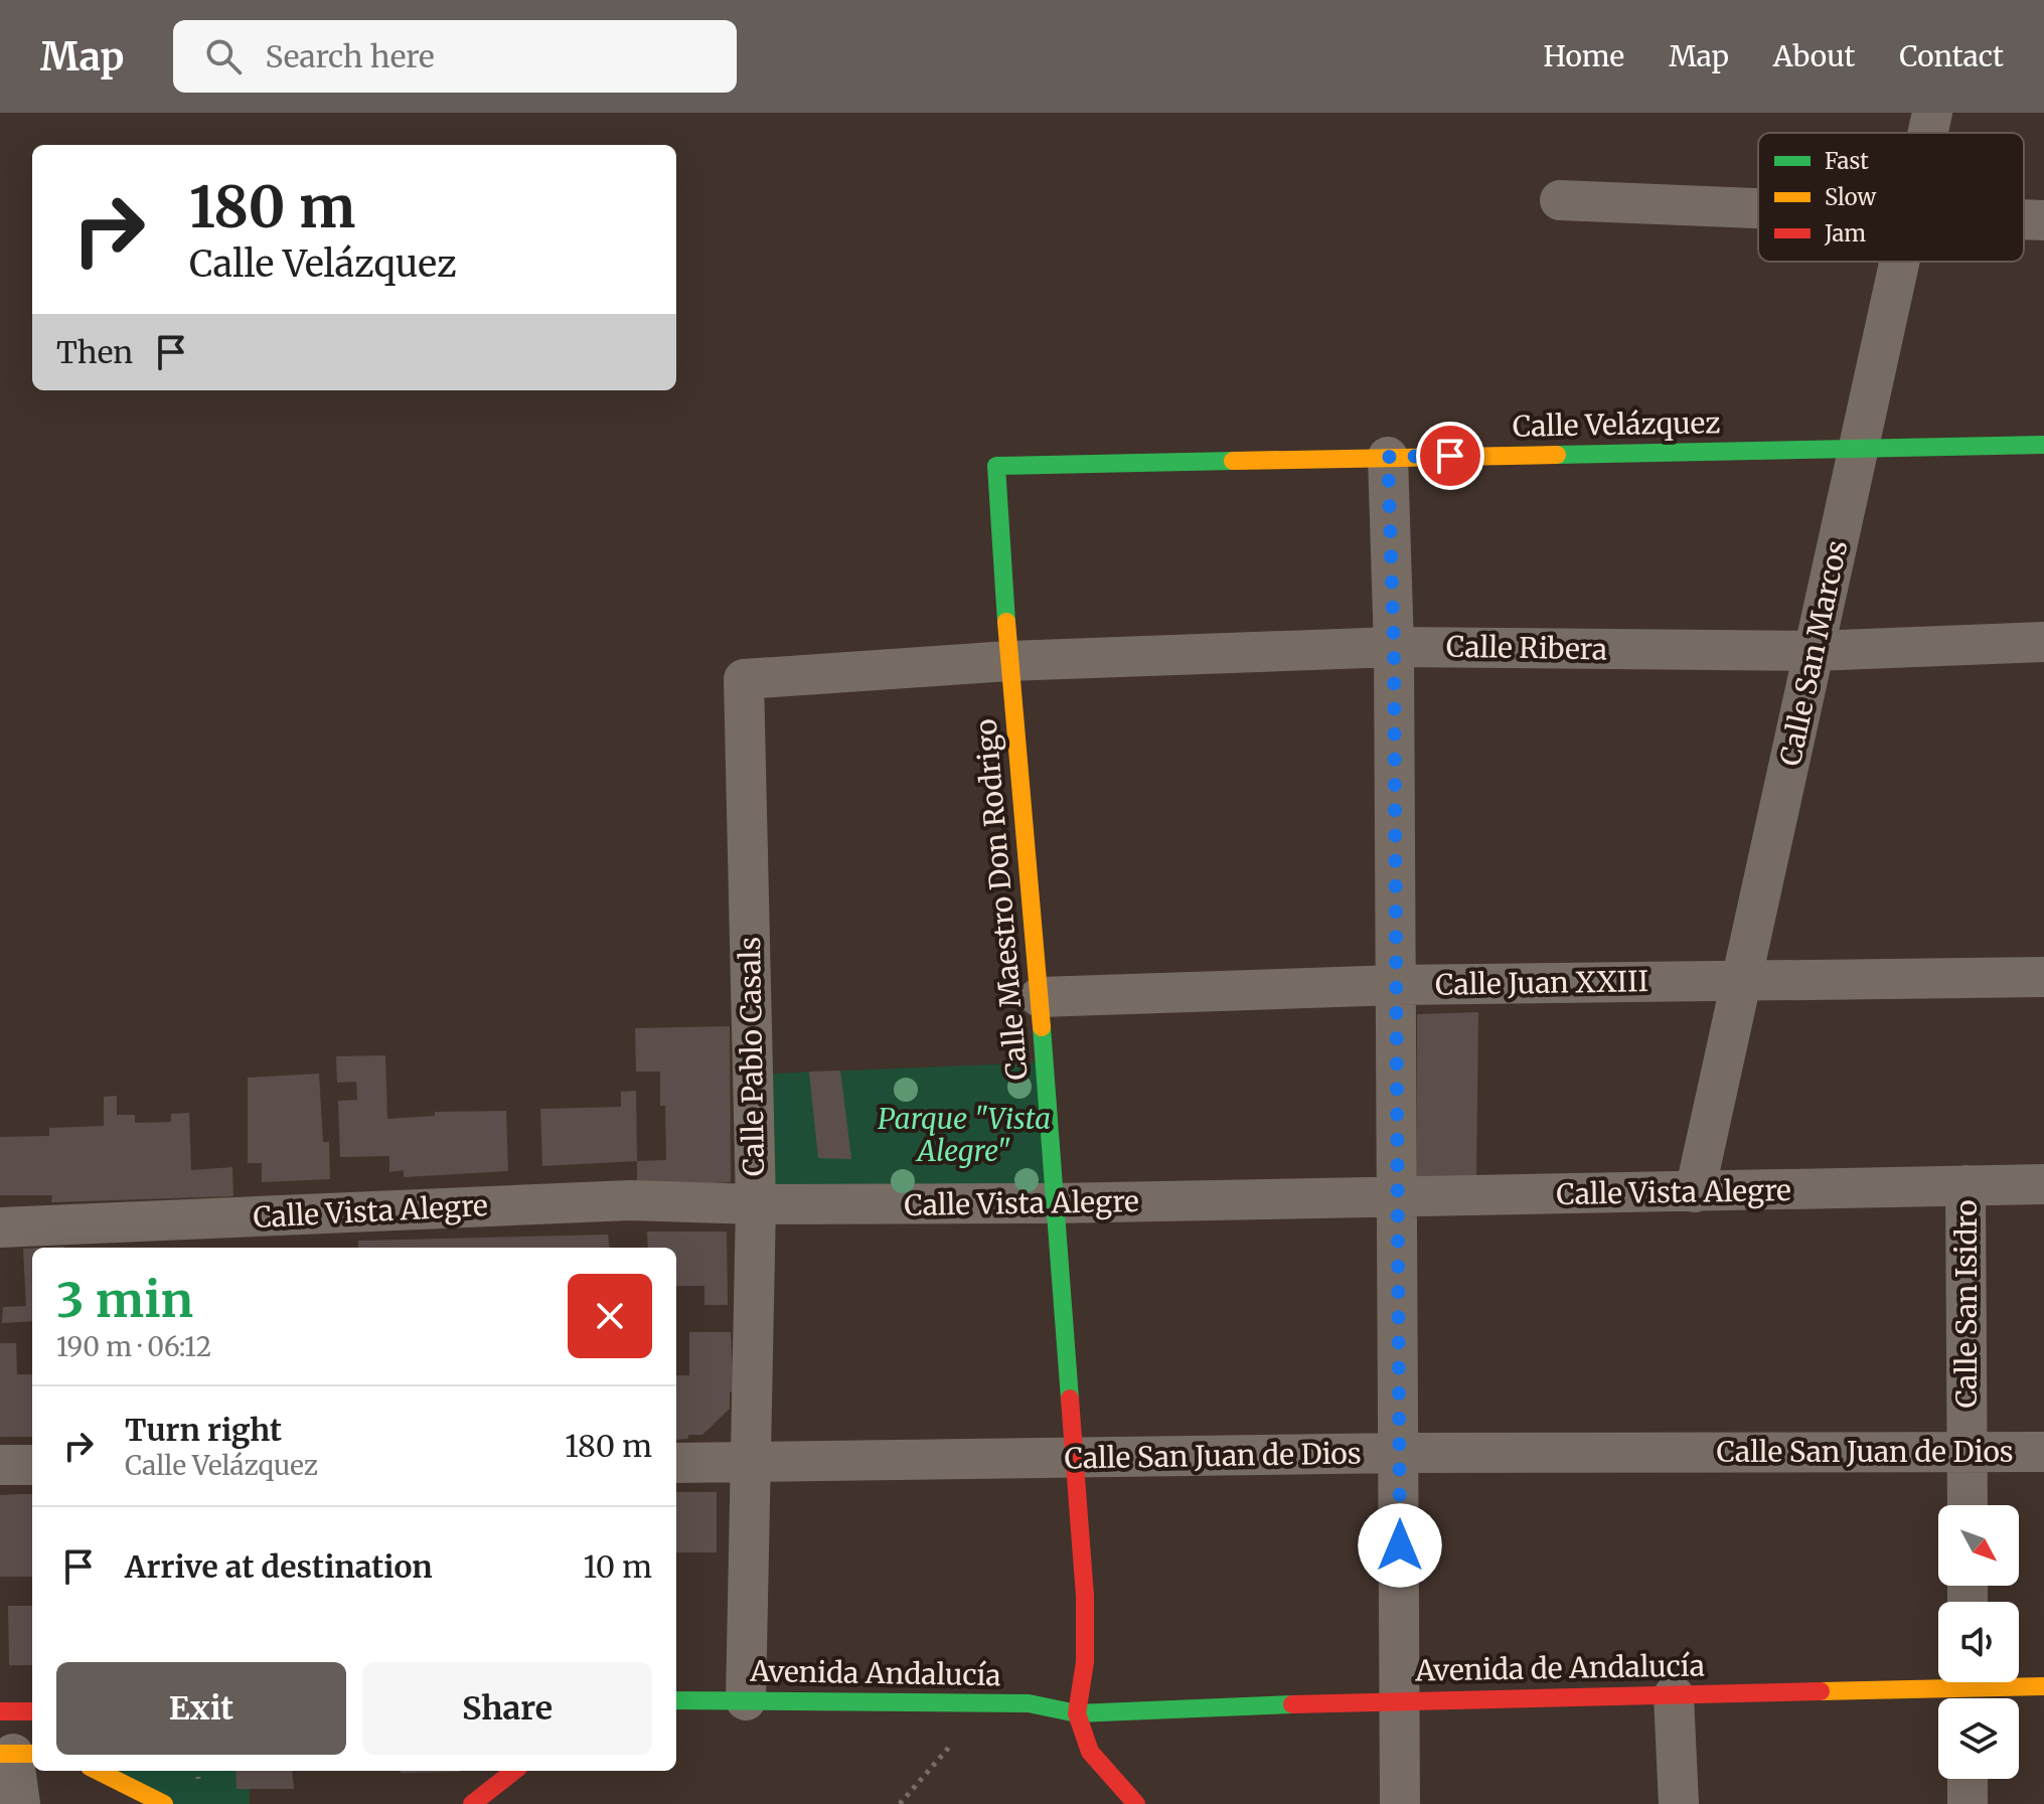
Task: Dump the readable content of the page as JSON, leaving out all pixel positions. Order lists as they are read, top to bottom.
{
  "streets": {
    "street": [
      "Calle Velázquez",
      "Calle Ribera",
      "Calle San Marcos",
      "Calle Maestro Don Rodrigo",
      "Calle Juan XXIII",
      "Calle Pablo Casals",
      "Calle Vista Alegre",
      "Calle San Isidro",
      "Calle San Juan de Dios",
      "Avenida de Andalucía",
      "Avenida Andalucía"
    ]
  },
  "crossings": [
    ["Calle Velázquez", "Calle San Marcos"],
    ["Calle Velázquez", "Calle Maestro Don Rodrigo"],
    ["Calle Ribera", "Calle San Marcos"],
    ["Calle Ribera", "Calle Maestro Don Rodrigo"],
    ["Calle Ribera", "Calle Pablo Casals"],
    ["Calle San Marcos", "Calle Juan XXIII"],
    ["Calle San Marcos", "Calle Vista Alegre"],
    ["Calle Maestro Don Rodrigo", "Calle Juan XXIII"],
    ["Calle Maestro Don Rodrigo", "Calle Pablo Casals"],
    ["Calle Maestro Don Rodrigo", "Calle Vista Alegre"],
    ["Calle Maestro Don Rodrigo", "Calle San Juan de Dios"],
    ["Calle Maestro Don Rodrigo", "Avenida de Andalucía"],
    ["Calle Maestro Don Rodrigo", "Avenida Andalucía"],
    ["Calle Pablo Casals", "Calle Vista Alegre"],
    ["Calle Pablo Casals", "Calle San Juan de Dios"],
    ["Calle Pablo Casals", "Avenida Andalucía"],
    ["Calle Vista Alegre", "Calle San Isidro"],
    ["Calle San Isidro", "Calle San Juan de Dios"],
    ["Avenida de Andalucía", "Avenida Andalucía"]
  ],
  "parks": ["Parque \"Vista Alegre\""],
  "legend": ["Fast", "Slow", "Jam"],
  "north": "bottom right",
  "page": {
    "header": "Map",
    "search": "Search here",
    "nav": [
      "Home",
      "Map",
      "About",
      "Contact"
    ],
    "turn": ["180 m", "Calle Velázquez"],
    "then": "Then",
    "heading": ["3 min", "190 m · 06:12"],
    "list": [
      {
        "name": "Turn right",
        "note": "Calle Velázquez",
        "value": "180 m"
      },
      {
        "name": "Arrive at destination",
        "value": "10 m"
      }
    ],
    "buttons": ["Exit", "Share"]
  }
}
